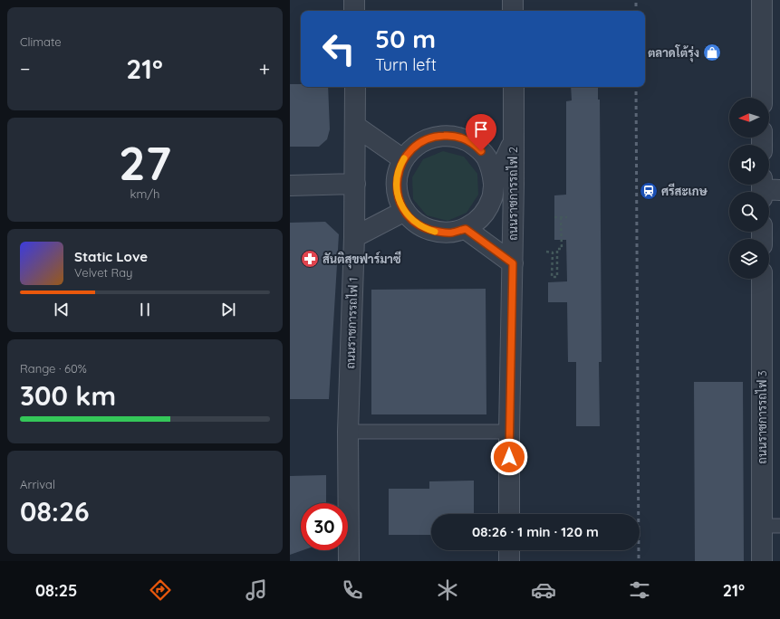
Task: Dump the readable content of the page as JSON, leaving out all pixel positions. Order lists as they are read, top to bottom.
{
  "streets": {
    "street": ["ถนนราชการรถไฟ 2", "ถนนราชการรถไฟ 1", "ถนนราชการรถไฟ 3"]
  },
  "places": {
    "shop": ["ตลาดโต้รุ่ง"],
    "station": ["ศรีสะเกษ"],
    "pharmacy": ["สันติสุขฟาร์มาซี"]
  },
  "north": "left",
  "page": {
    "tile": [
      "Climate",
      ["27", "km/h"],
      ["Range · 60%", "300 km"],
      ["Arrival", "08:26"]
    ],
    "turn": ["50 m", "Turn left"],
    "heat": ["−", "21°", "+"],
    "song": ["Static Love", "Velvet Ray"],
    "limit": "30",
    "trip": "08:26 · 1 min · 120 m",
    "tabs": ["08:25", "21°"]
  }
}
